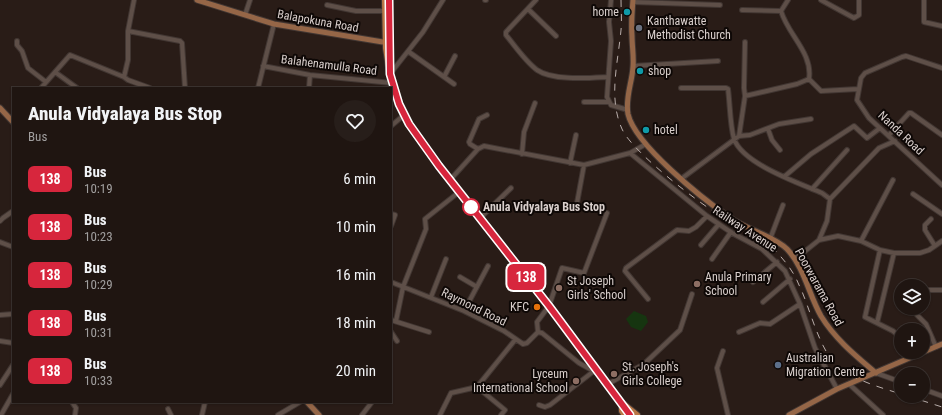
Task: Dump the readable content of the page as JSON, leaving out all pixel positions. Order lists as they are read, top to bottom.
{
  "streets": {
    "main road": ["Balapokuna Road", "Poorwarama Road"],
    "street": [
      "Balahenamulla Road",
      "Nanda Road",
      "Railway Avenue",
      "Raymond Road"
    ]
  },
  "places": [
    "home",
    "Kanthawatte Methodist Church",
    "shop",
    "hotel",
    "Anula Vidyalaya Bus Stop",
    "Anula Primary School",
    "St Joseph Girls' School",
    "KFC",
    "Australian Migration Centre",
    "St. Joseph's Girls College",
    "Lyceum International School"
  ],
  "lines": ["bus line 138"],
  "page": {
    "on_map": "138",
    "heading": ["Anula Vidyalaya Bus Stop", "Bus"],
    "list": [
      {
        "mark": "138",
        "name": "Bus",
        "note": "10:19",
        "value": "6 min"
      },
      {
        "mark": "138",
        "name": "Bus",
        "note": "10:23",
        "value": "10 min"
      },
      {
        "mark": "138",
        "name": "Bus",
        "note": "10:29",
        "value": "16 min"
      },
      {
        "mark": "138",
        "name": "Bus",
        "note": "10:31",
        "value": "18 min"
      },
      {
        "mark": "138",
        "name": "Bus",
        "note": "10:33",
        "value": "20 min"
      }
    ],
    "map_buttons": ["+", "−"]
  }
}
